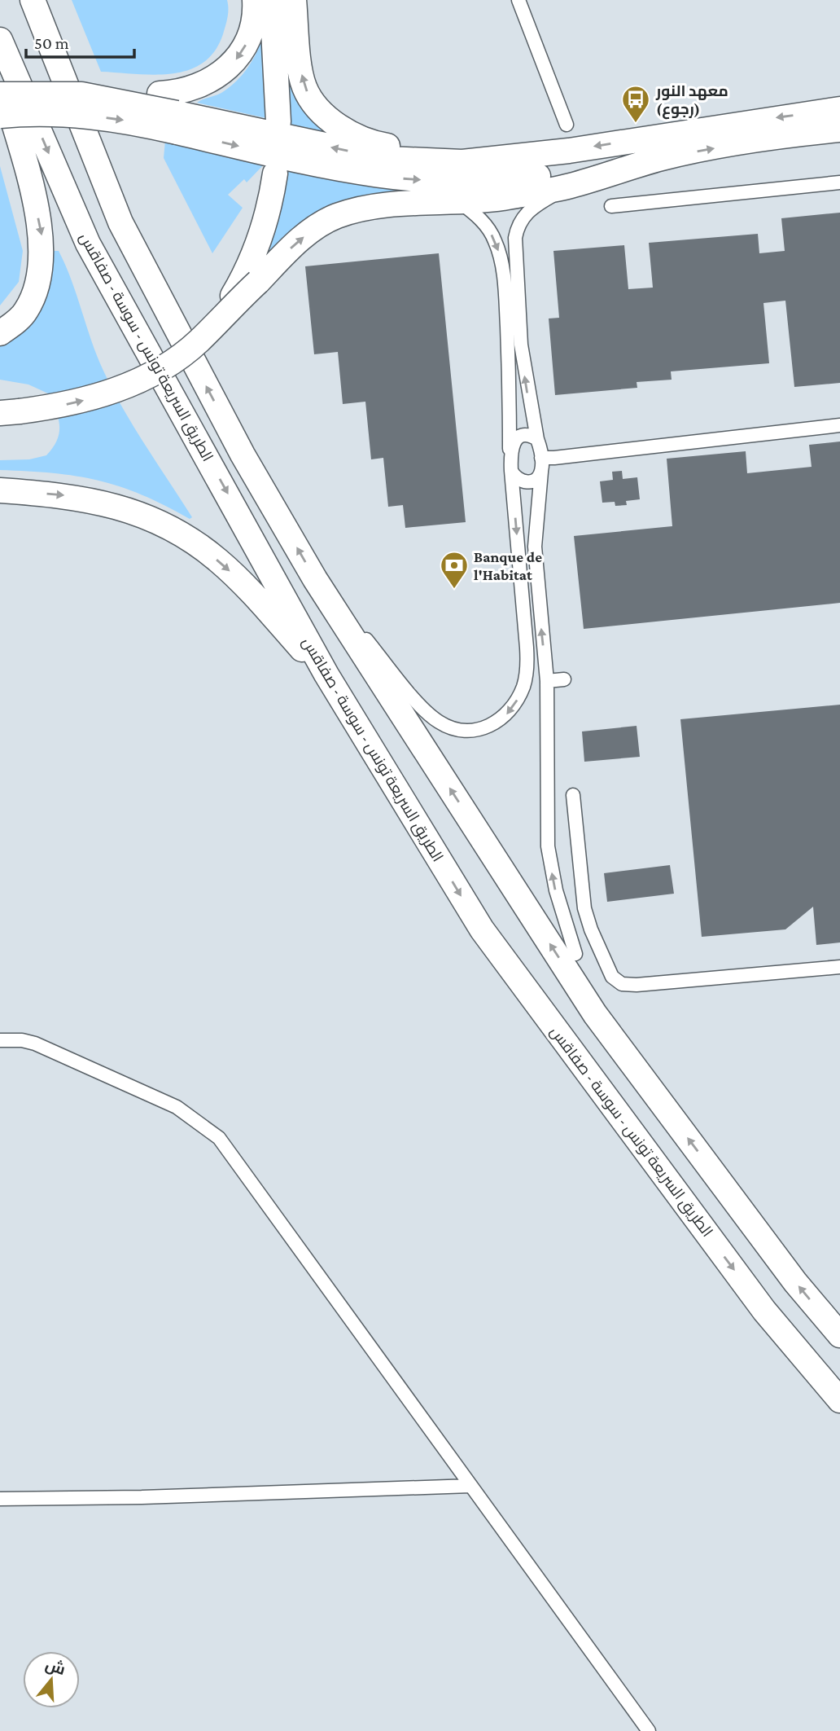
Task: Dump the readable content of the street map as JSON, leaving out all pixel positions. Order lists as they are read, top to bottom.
{
  "streets": {
    "highway": ["الطريق السريعة تونس - سوسة - صفاقس"]
  },
  "places": {
    "bus stop": ["معهد النور (رجوع)"],
    "bank": ["Banque de l'Habitat"]
  },
  "scale_bar": "50 m",
  "north": "top"
}
